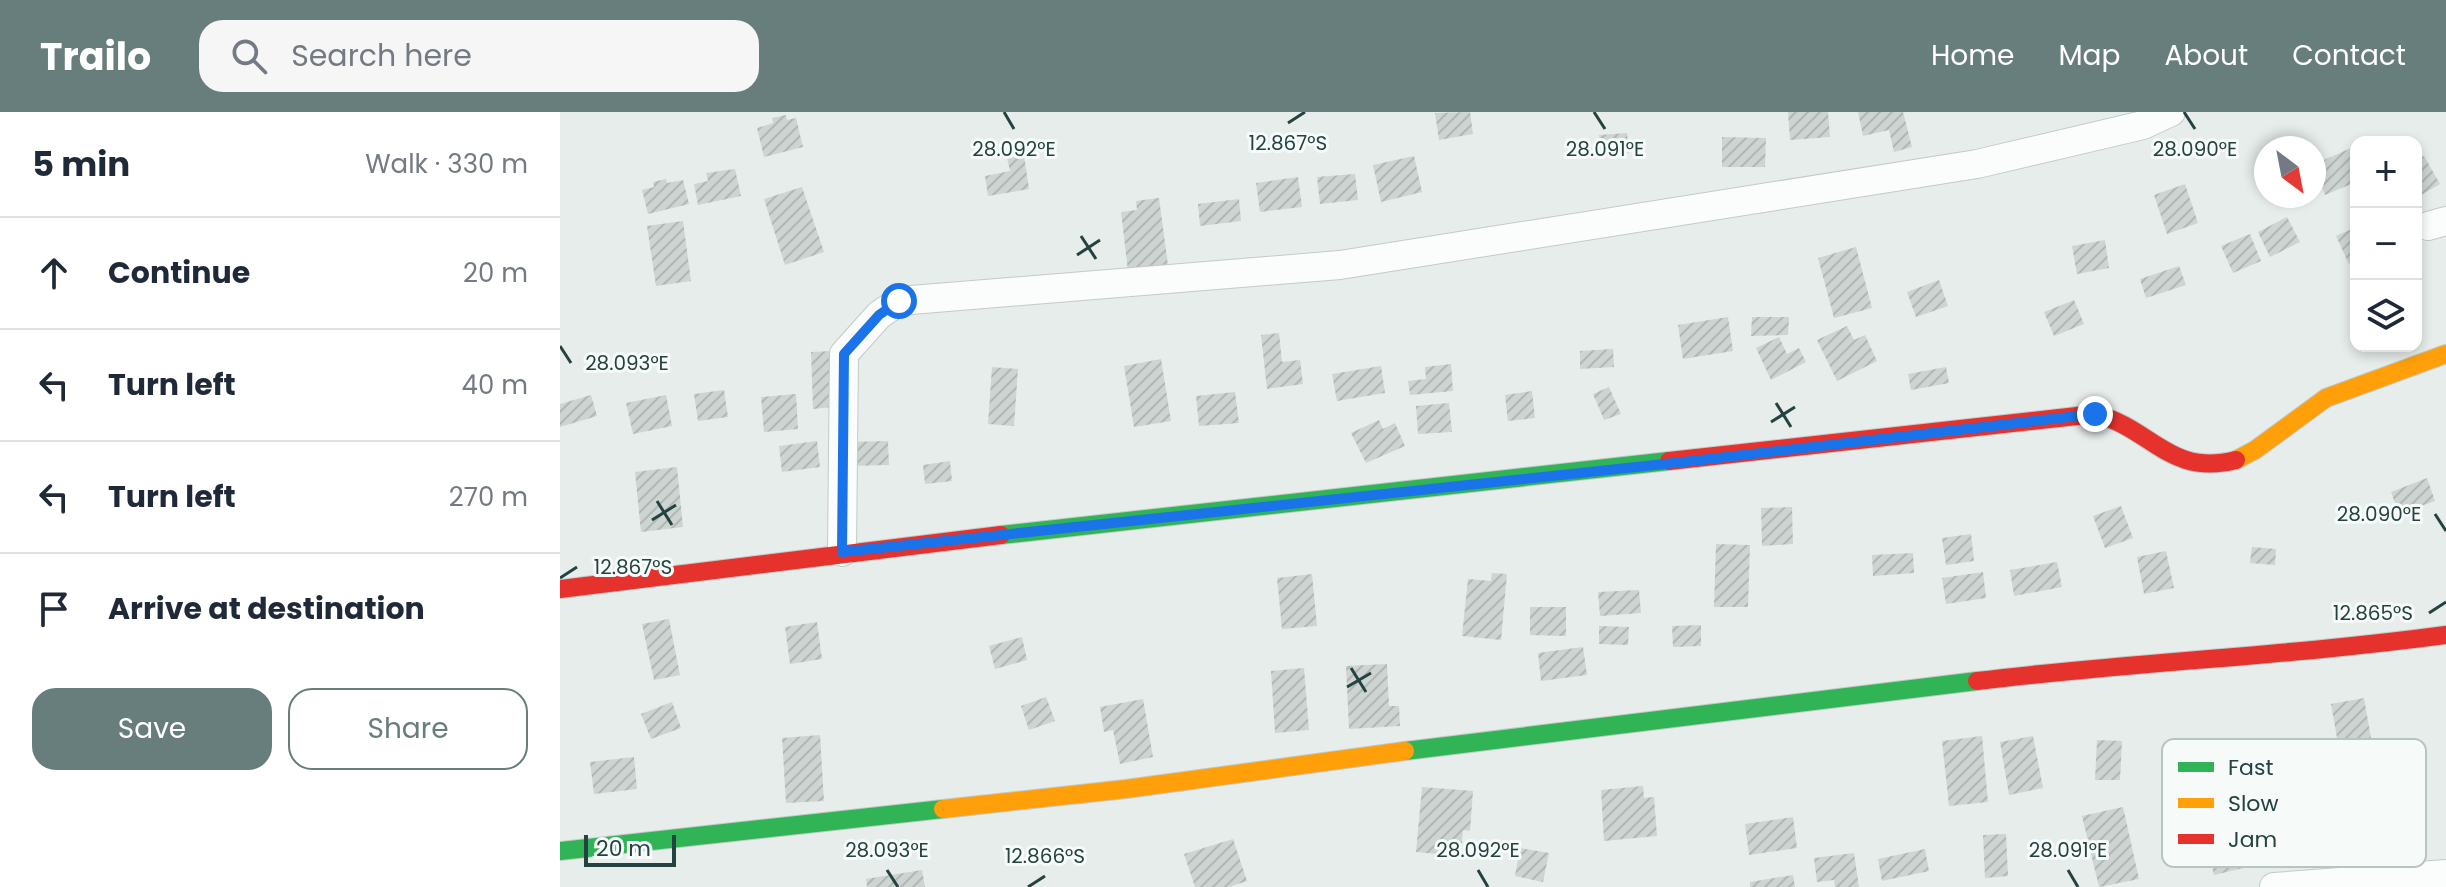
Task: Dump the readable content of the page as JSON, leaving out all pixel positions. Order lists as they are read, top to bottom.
{
  "legend": ["Fast", "Slow", "Jam"],
  "scale_bar": "20 m",
  "north": "bottom right",
  "page": {
    "header": "Trailo",
    "search": "Search here",
    "nav": [
      "Home",
      "Map",
      "About",
      "Contact"
    ],
    "heading": ["5 min", "Walk · 330 m"],
    "map_buttons": ["+", "−"],
    "list": [
      ["Continue", "20 m"],
      ["Turn left", "40 m"],
      ["Turn left", "270 m"],
      "Arrive at destination"
    ],
    "buttons": ["Save", "Share"],
    "scale": "20 m"
  },
  "coordinates": [
    "12.867°S",
    "28.092°E",
    "28.091°E",
    "28.090°E",
    "28.093°E",
    "12.865°S",
    "12.866°S"
  ]
}
